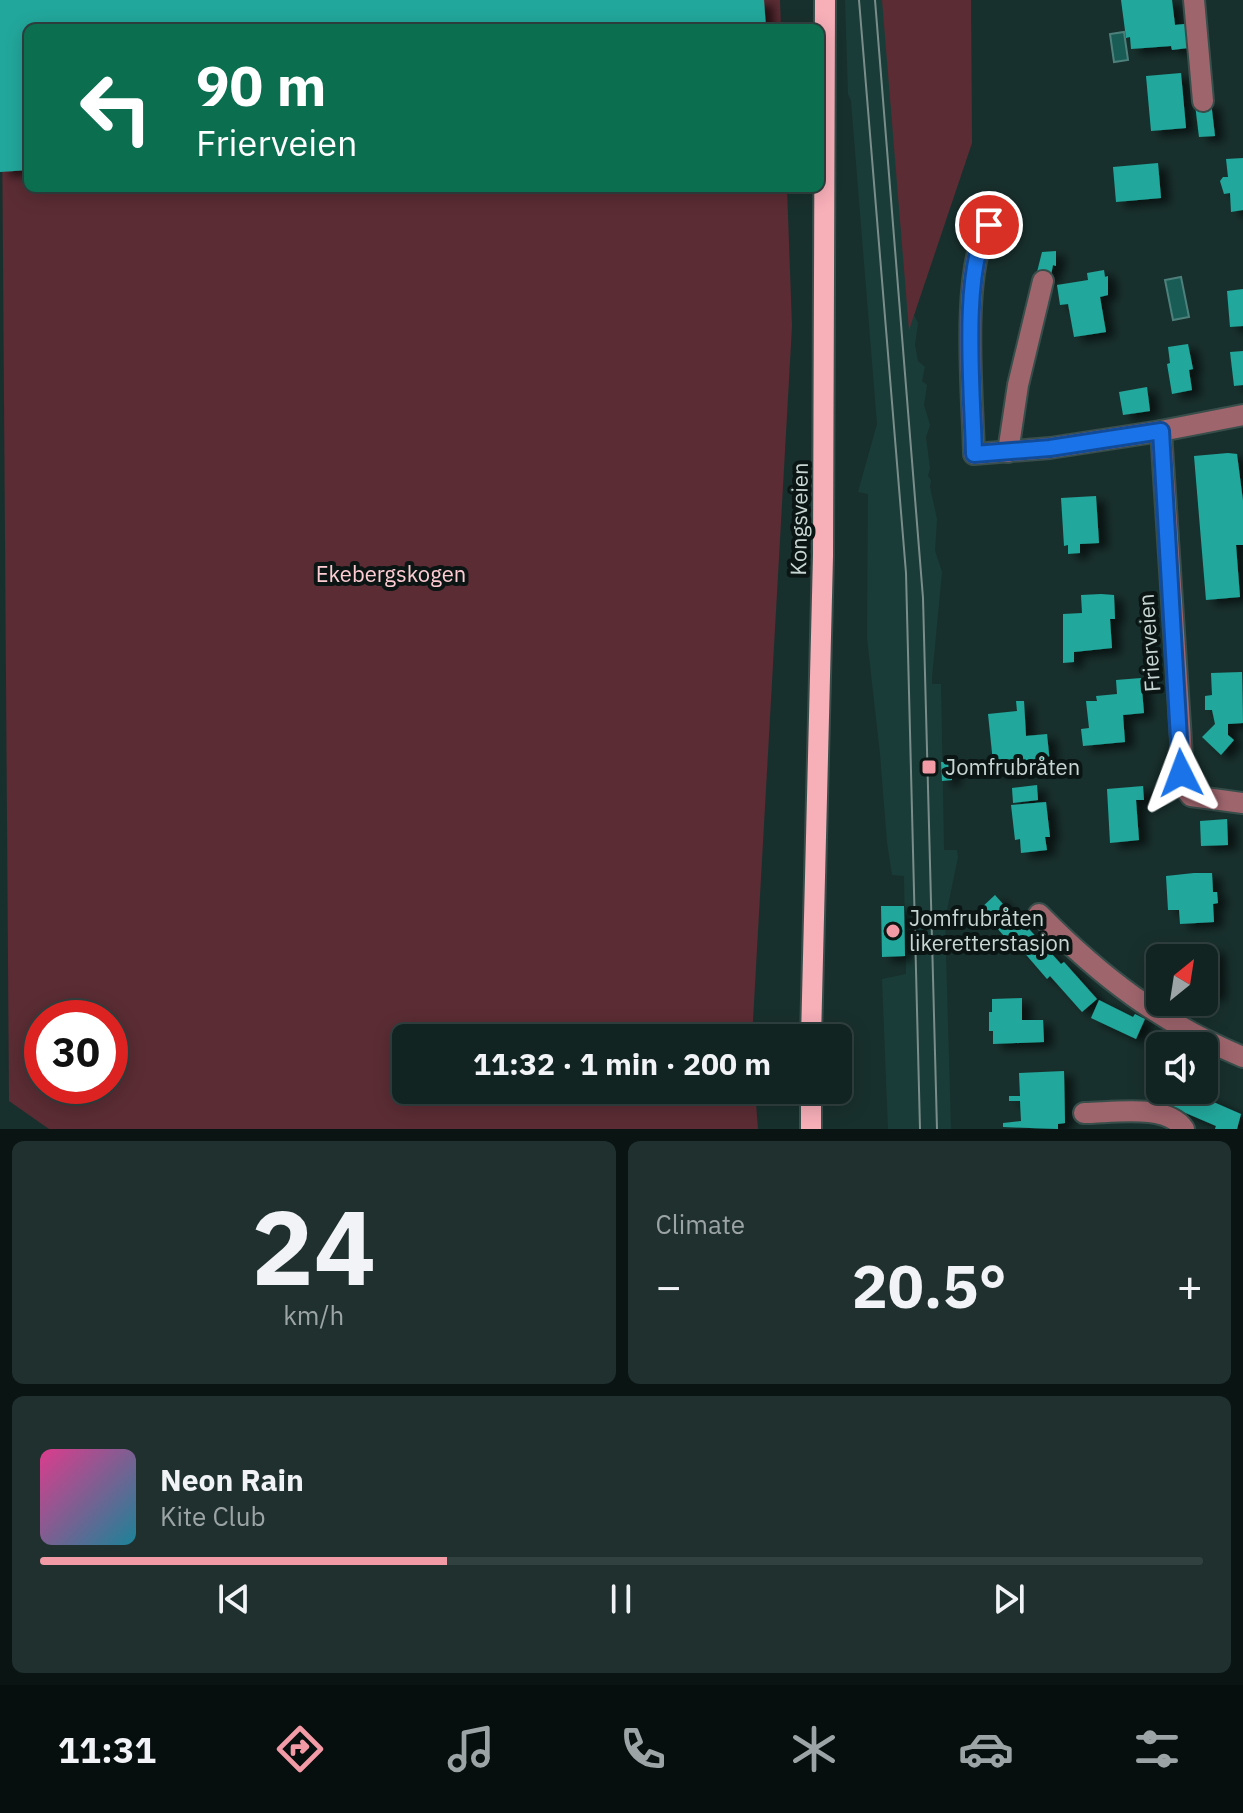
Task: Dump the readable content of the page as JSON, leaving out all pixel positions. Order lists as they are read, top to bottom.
{
  "streets": {
    "main road": ["Kongsveien"],
    "street": ["Frierveien"]
  },
  "parks": ["Ekebergskogen"],
  "places": {
    "transit": ["Jomfrubråten"],
    "other": ["Jomfrubråten likeretterstasjon"]
  },
  "north": "top right",
  "page": {
    "turn": ["90 m", "Frierveien"],
    "limit": "30",
    "trip": "11:32 · 1 min · 200 m",
    "tile": [
      ["24", "km/h"],
      "Climate"
    ],
    "heat": ["−", "20.5°", "+"],
    "song": ["Neon Rain", "Kite Club"],
    "tabs": "11:31"
  }
}
